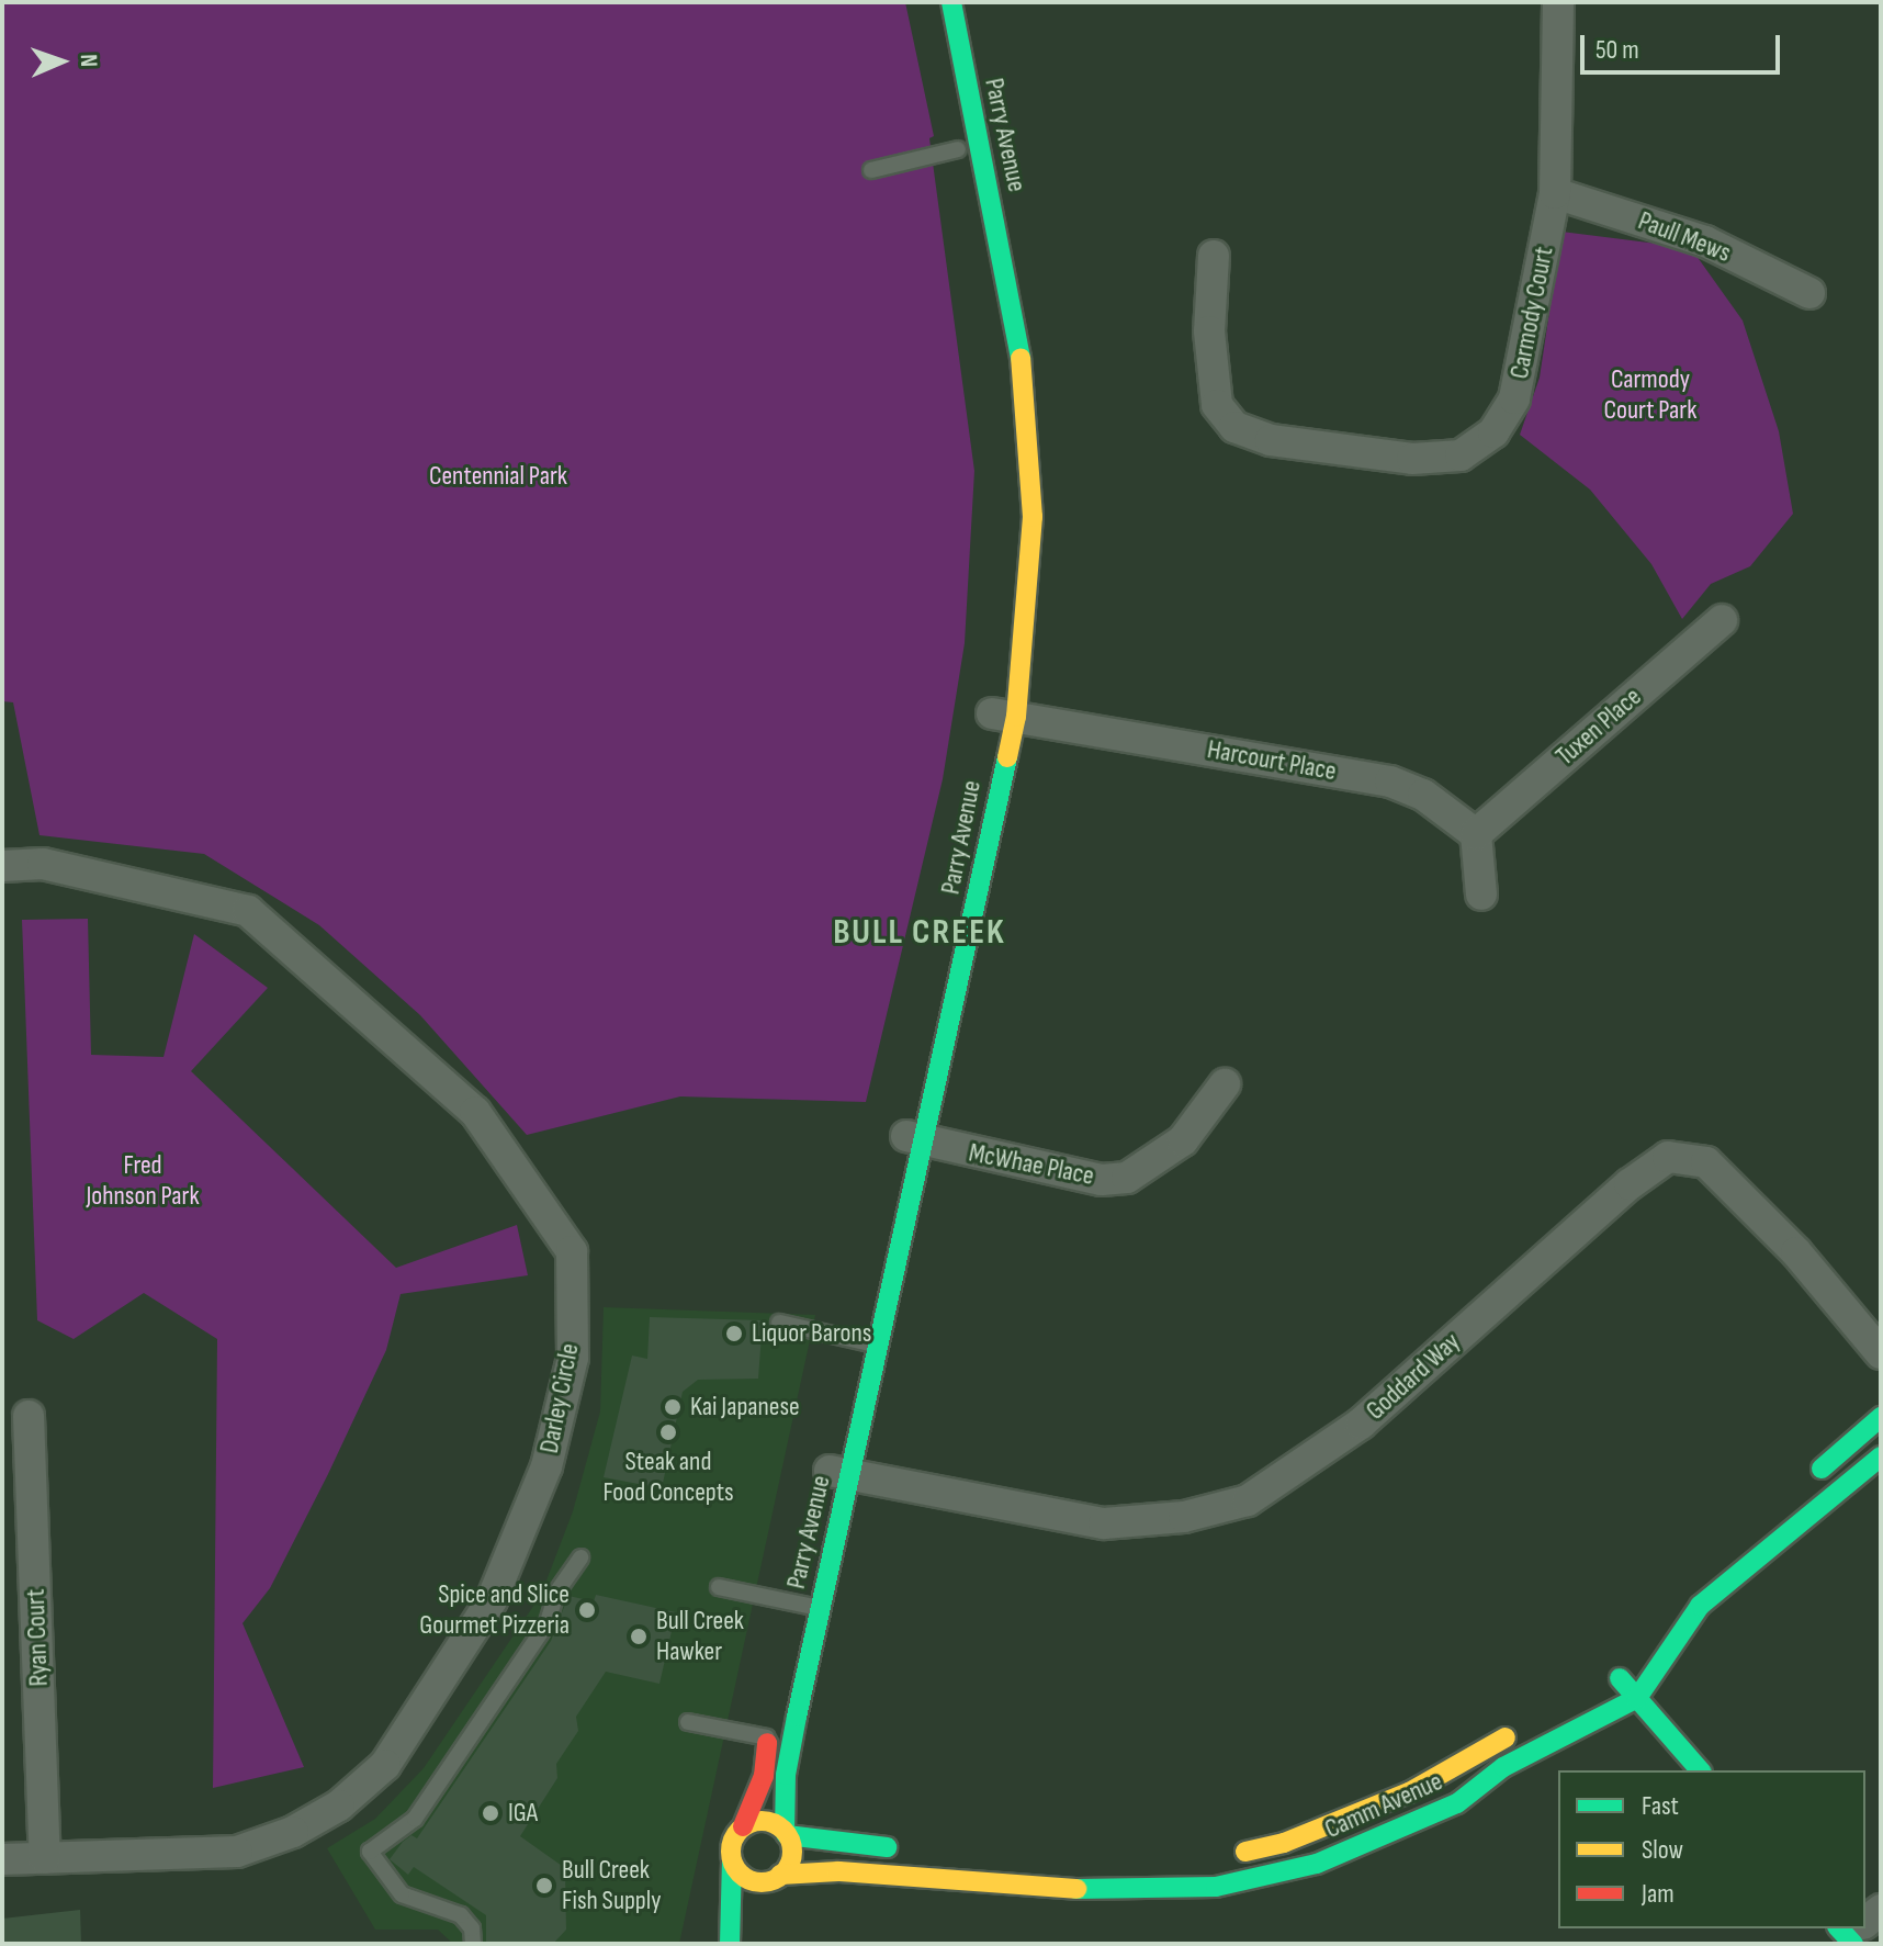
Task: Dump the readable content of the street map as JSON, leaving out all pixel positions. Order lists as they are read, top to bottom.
{
  "streets": {
    "main road": ["Parry Avenue", "Camm Avenue"],
    "street": [
      "Paull Mews",
      "Carmody Court",
      "Tuxen Place",
      "Harcourt Place",
      "McWhae Place",
      "Goddard Way",
      "Darley Circle",
      "Ryan Court"
    ]
  },
  "crossings": [
    ["Parry Avenue", "Harcourt Place"],
    ["Parry Avenue", "McWhae Place"],
    ["Parry Avenue", "Goddard Way"],
    ["Parry Avenue", "Camm Avenue"],
    ["Paull Mews", "Carmody Court"],
    ["Tuxen Place", "Harcourt Place"],
    ["Darley Circle", "Ryan Court"]
  ],
  "districts": ["BULL CREEK"],
  "parks": ["Carmody Court Park", "Centennial Park", "Fred Johnson Park"],
  "places": [
    "Liquor Barons",
    "Kai Japanese",
    "Steak and Food Concepts",
    "Spice and Slice Gourmet Pizzeria",
    "Bull Creek Hawker",
    "IGA",
    "Bull Creek Fish Supply"
  ],
  "legend": ["Fast", "Slow", "Jam"],
  "scale_bar": "50 m",
  "north": "right"
}
